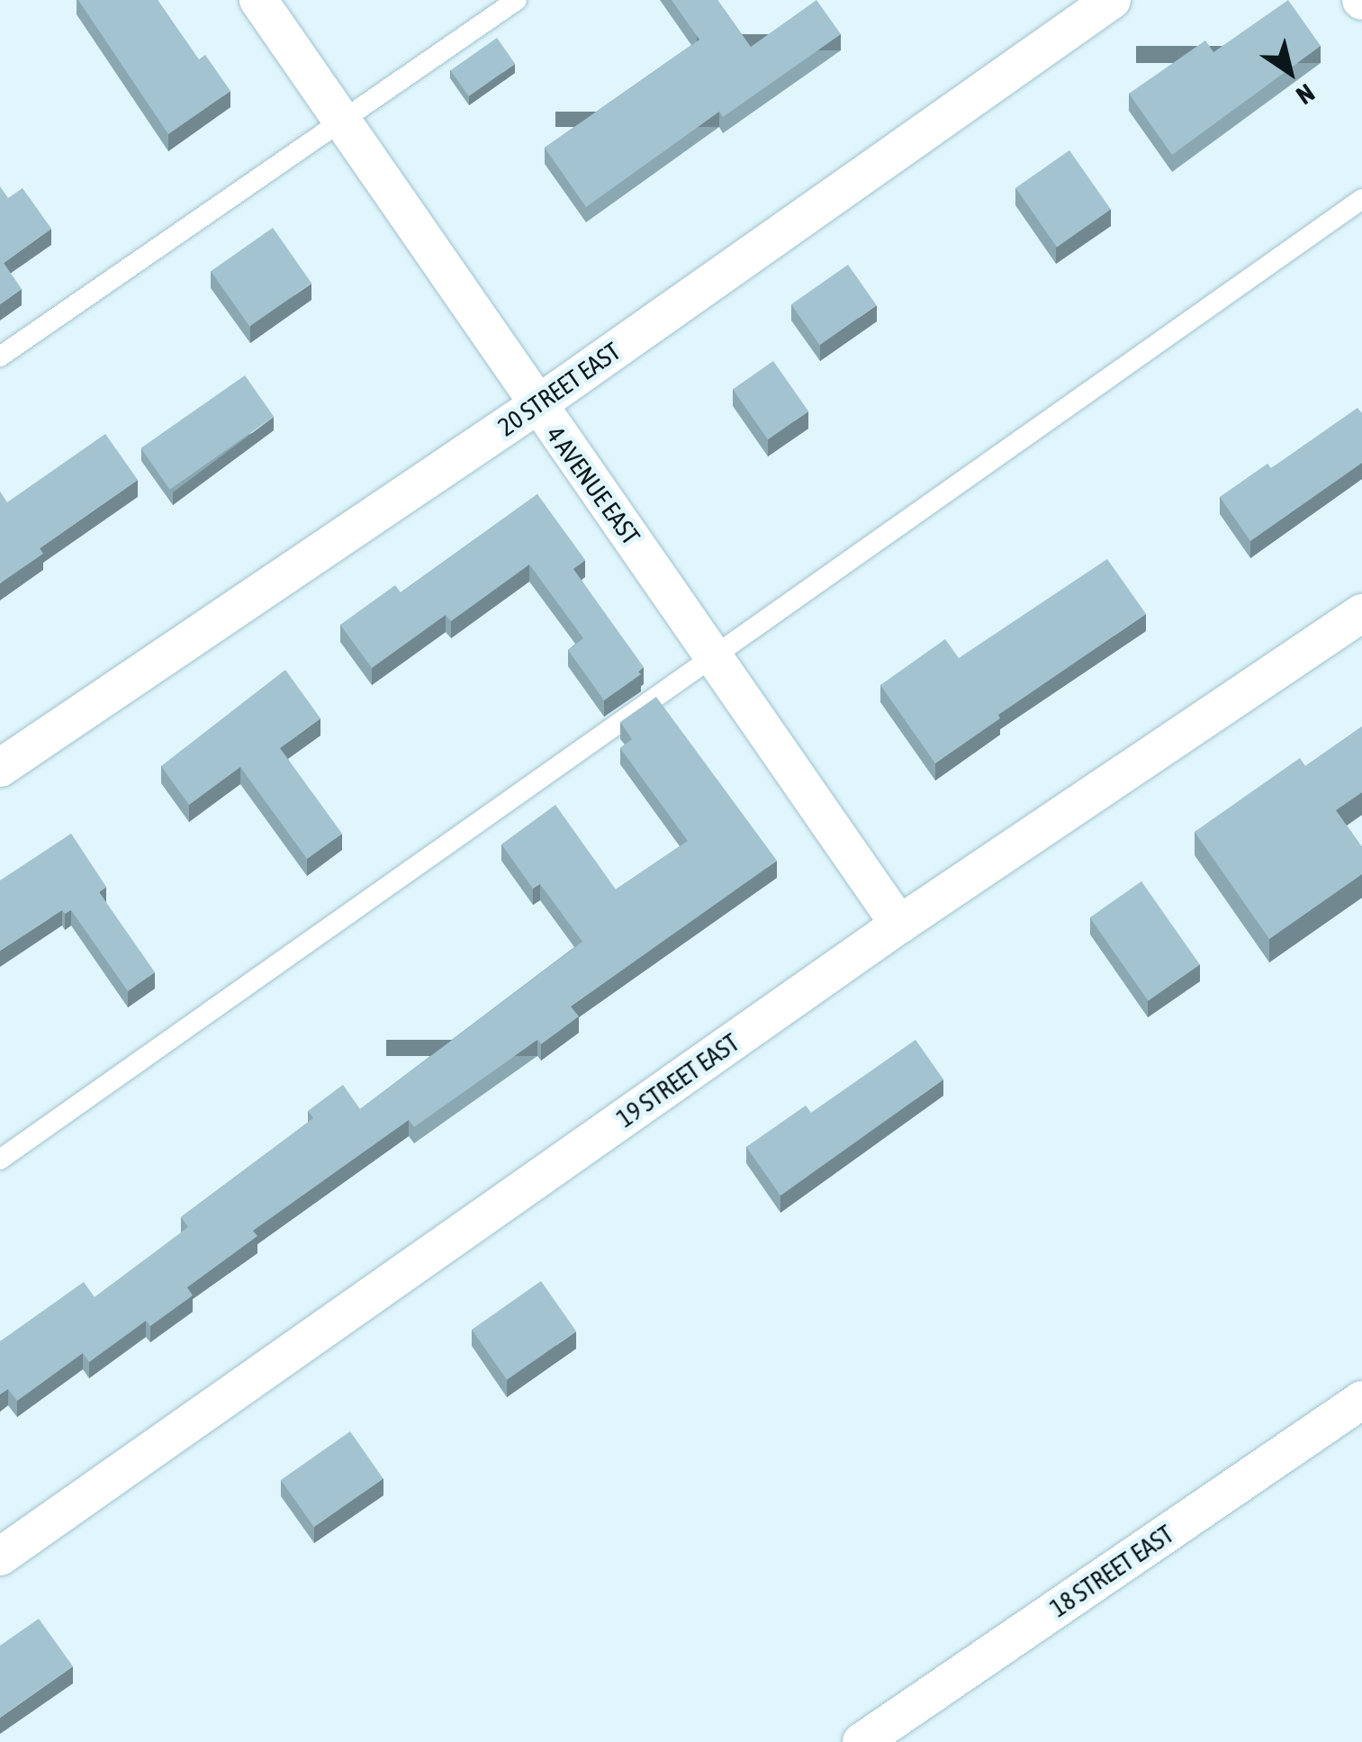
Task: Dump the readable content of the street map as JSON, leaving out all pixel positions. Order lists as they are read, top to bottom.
{
  "streets": {
    "street": [
      "20 STREET EAST",
      "4 AVENUE EAST",
      "19 STREET EAST",
      "18 STREET EAST"
    ]
  },
  "crossings": [
    ["20 STREET EAST", "4 AVENUE EAST"],
    ["4 AVENUE EAST", "19 STREET EAST"]
  ],
  "north": "bottom right"
}
